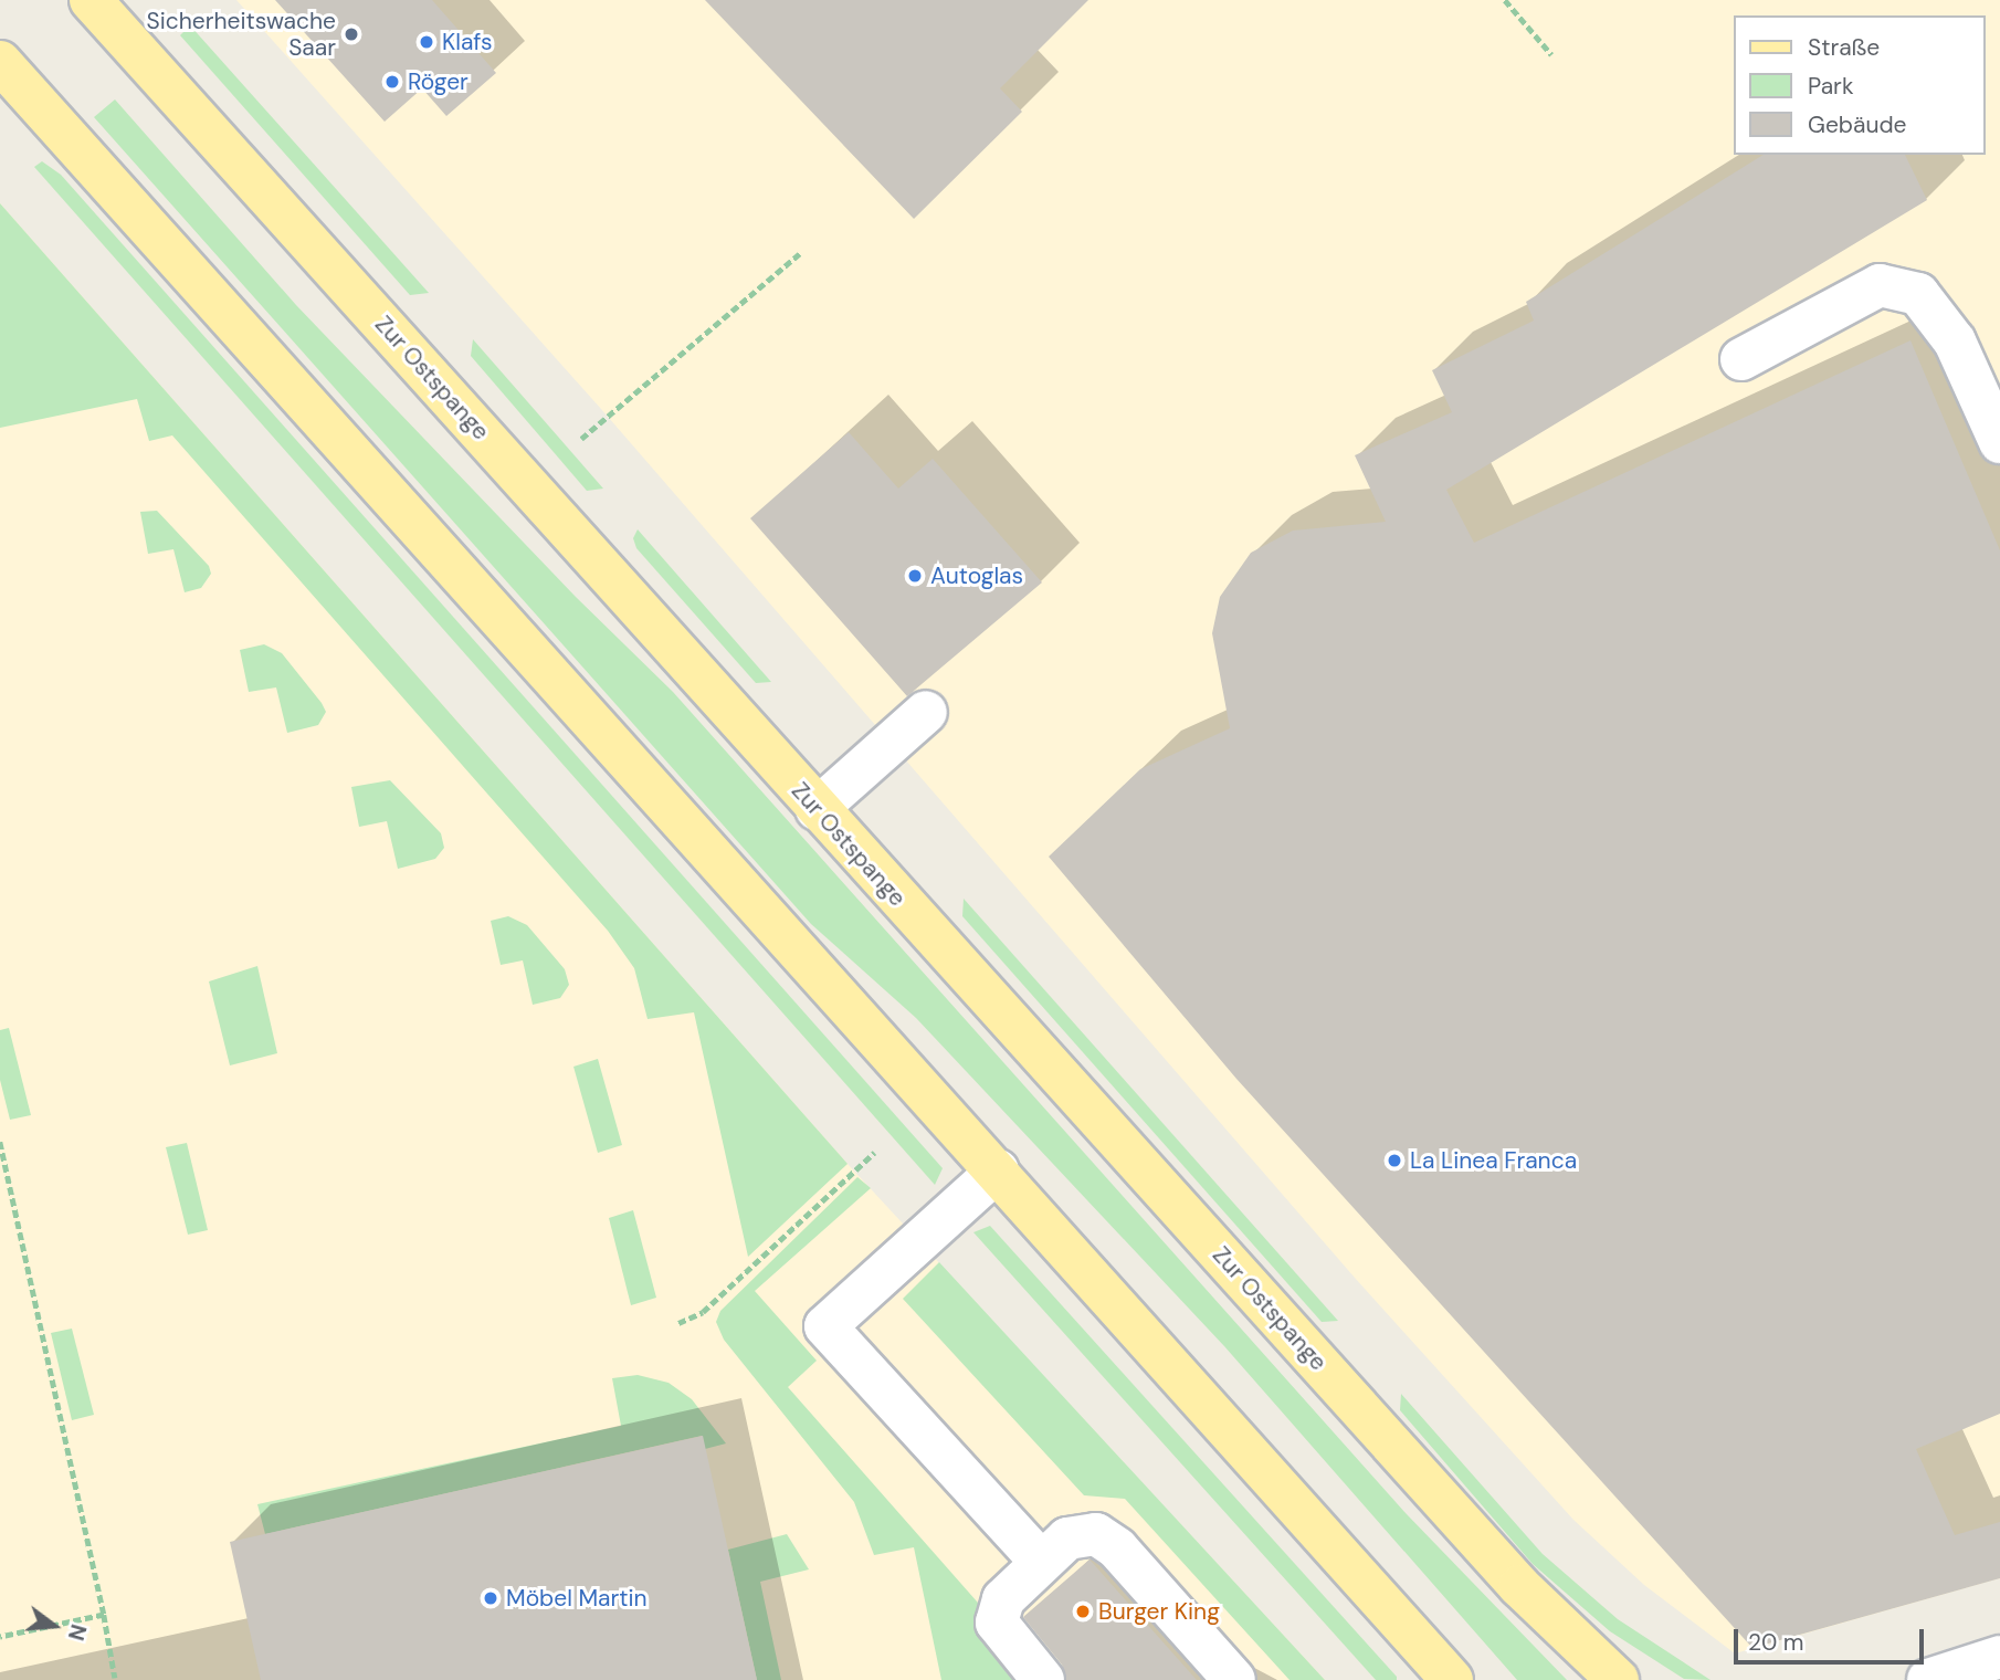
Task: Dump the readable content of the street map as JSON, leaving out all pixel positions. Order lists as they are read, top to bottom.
{
  "streets": {
    "main road": ["Zur Ostspange"]
  },
  "places": [
    "Sicherheitswache Saar",
    "Klafs",
    "Röger",
    "Autoglas",
    "La Linea Franca",
    "Möbel Martin",
    "Burger King"
  ],
  "legend": ["Straße", "Park", "Gebäude"],
  "scale_bar": "20 m",
  "north": "right"
}
